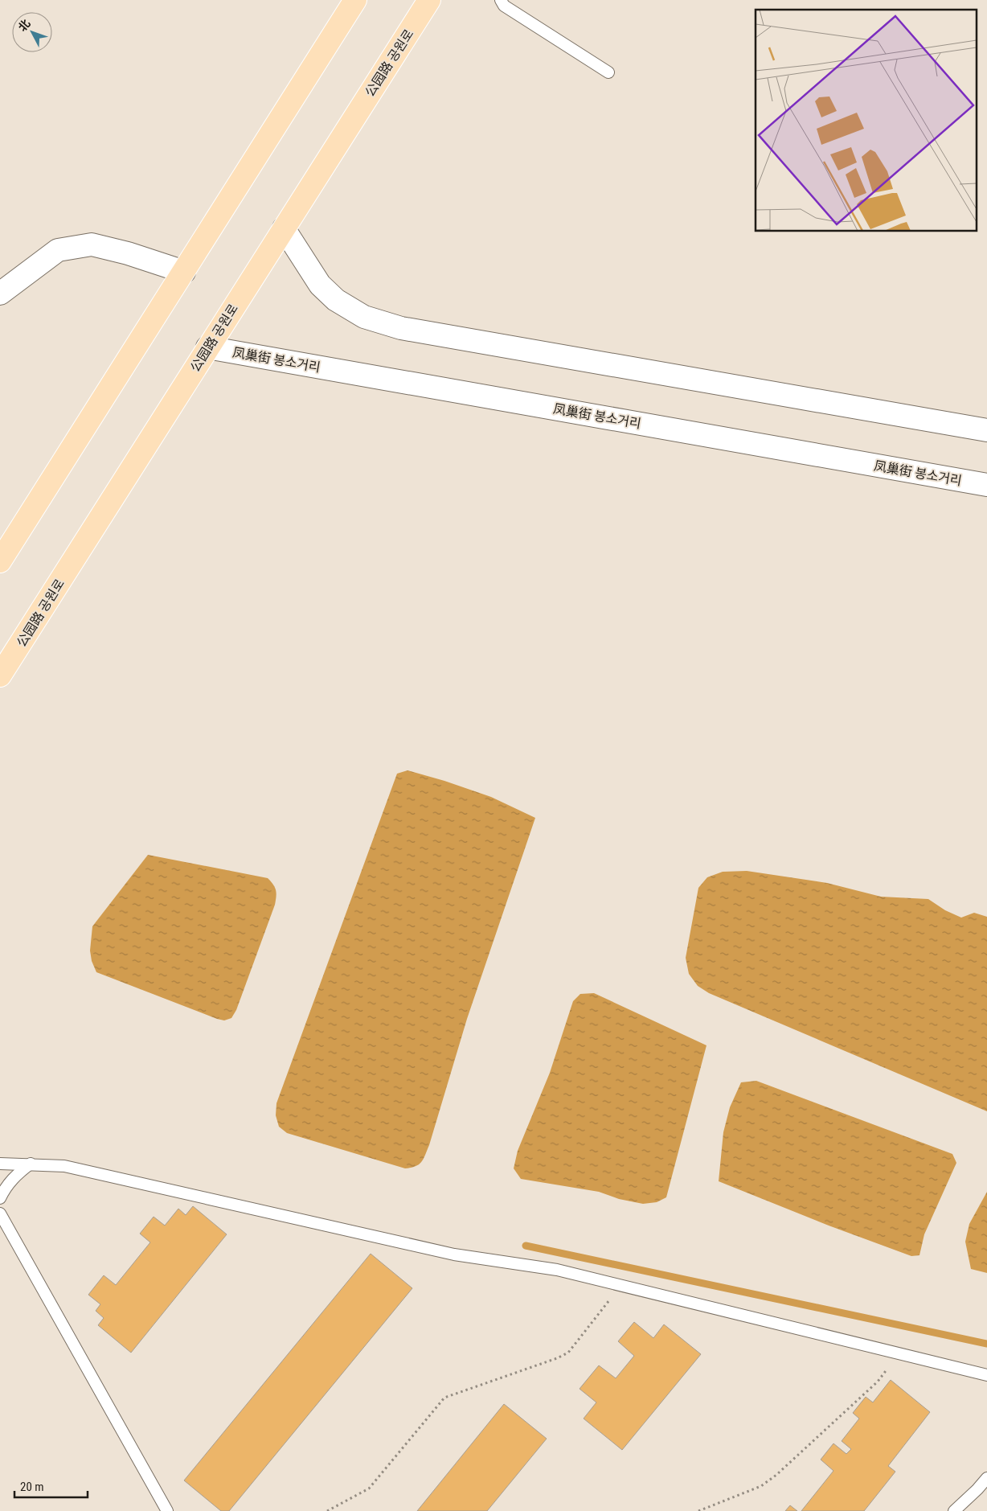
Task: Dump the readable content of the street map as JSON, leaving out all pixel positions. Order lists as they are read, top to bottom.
{
  "streets": {
    "main road": ["公园路 공원로"],
    "street": ["凤巢街 봉소거리"]
  },
  "crossings": [
    ["公园路 공원로", "凤巢街 봉소거리"]
  ],
  "scale_bar": "20 m",
  "north": "top left"
}
